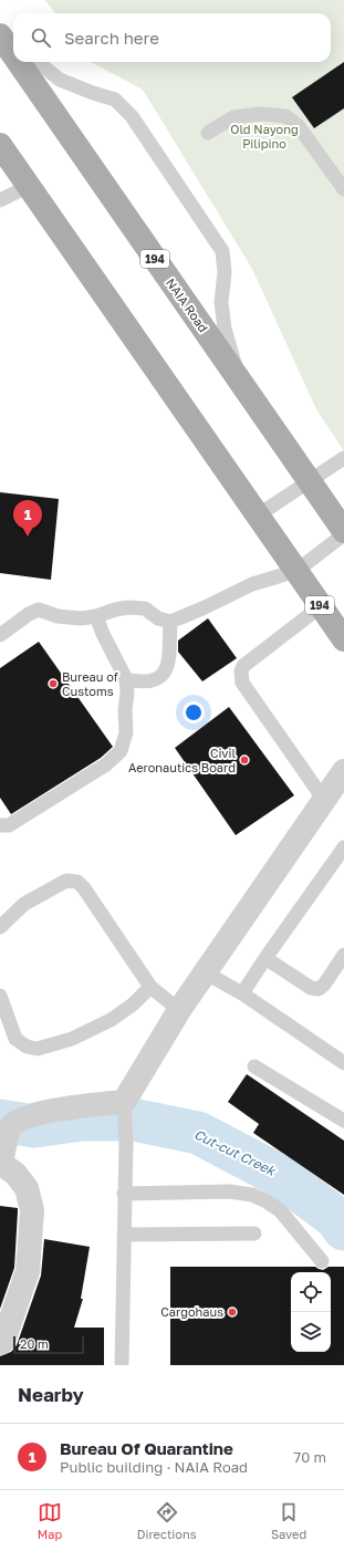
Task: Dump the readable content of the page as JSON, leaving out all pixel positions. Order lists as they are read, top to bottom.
{
  "streets": {
    "main road": ["194", "NAIA Road"]
  },
  "water": ["Cut-cut Creek"],
  "parks": ["Old Nayong Pilipino"],
  "places": ["Bureau of Customs", "Civil Aeronautics Board", "Cargohaus"],
  "scale_bar": "20 m",
  "page": {
    "search": "Search here",
    "pins": "1",
    "scale": "20 m",
    "heading": "Nearby",
    "list": [
      {
        "mark": "1",
        "name": "Bureau Of Quarantine",
        "note": "Public building · NAIA Road",
        "value": "70 m"
      }
    ],
    "nav": ["Map", "Directions", "Saved"]
  }
}
